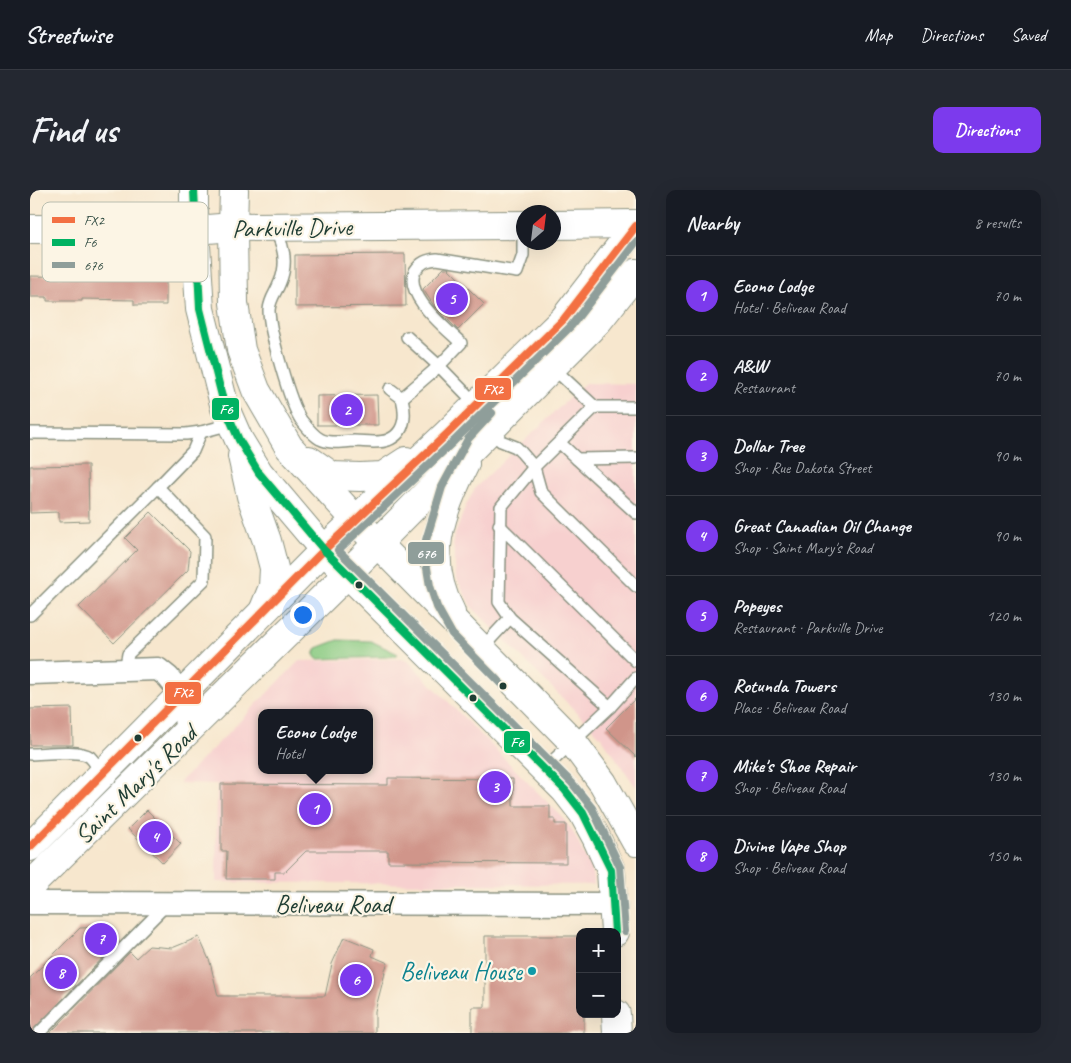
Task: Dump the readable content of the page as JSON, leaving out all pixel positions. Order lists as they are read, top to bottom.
{
  "streets": {
    "main road": ["Parkville Drive", "Saint Mary's Road"],
    "street": ["Beliveau Road"]
  },
  "places": ["Beliveau House"],
  "lines": ["transit line F6", "transit line FX2", "transit line 676"],
  "legend": ["FX2", "F6", "676"],
  "north": "top right",
  "page": {
    "header": "Streetwise",
    "nav": ["Map", "Directions", "Saved"],
    "buttons": "Directions",
    "title": "Find us",
    "heading": ["Nearby", "8 results"],
    "list": [
      {
        "mark": "1",
        "name": "Econo Lodge",
        "note": "Hotel · Beliveau Road",
        "value": "70 m"
      },
      {
        "mark": "2",
        "name": "A&W",
        "note": "Restaurant",
        "value": "70 m"
      },
      {
        "mark": "3",
        "name": "Dollar Tree",
        "note": "Shop · Rue Dakota Street",
        "value": "90 m"
      },
      {
        "mark": "4",
        "name": "Great Canadian Oil Change",
        "note": "Shop · Saint Mary's Road",
        "value": "90 m"
      },
      {
        "mark": "5",
        "name": "Popeyes",
        "note": "Restaurant · Parkville Drive",
        "value": "120 m"
      },
      {
        "mark": "6",
        "name": "Rotunda Towers",
        "note": "Place · Beliveau Road",
        "value": "130 m"
      },
      {
        "mark": "7",
        "name": "Mike's Shoe Repair",
        "note": "Shop · Beliveau Road",
        "value": "130 m"
      },
      {
        "mark": "8",
        "name": "Divine Vape Shop",
        "note": "Shop · Beliveau Road",
        "value": "150 m"
      }
    ],
    "pins": [
      "5",
      "2",
      "3",
      "1",
      "4",
      "7",
      "8",
      "6"
    ],
    "popup": ["Econo Lodge", "Hotel"],
    "map_buttons": ["+", "−"]
  }
}
